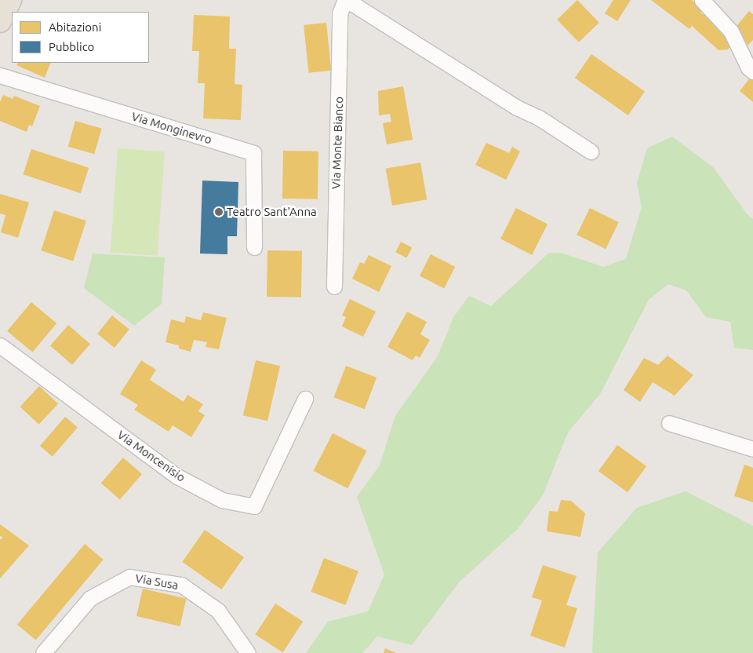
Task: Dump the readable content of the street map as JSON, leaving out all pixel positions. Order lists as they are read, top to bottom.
{
  "streets": {
    "street": [
      "Via Monginevro",
      "Via Monte Bianco",
      "Via Moncenisio",
      "Via Susa"
    ]
  },
  "places": ["Teatro Sant'Anna"],
  "legend": ["Abitazioni", "Pubblico"]
}
